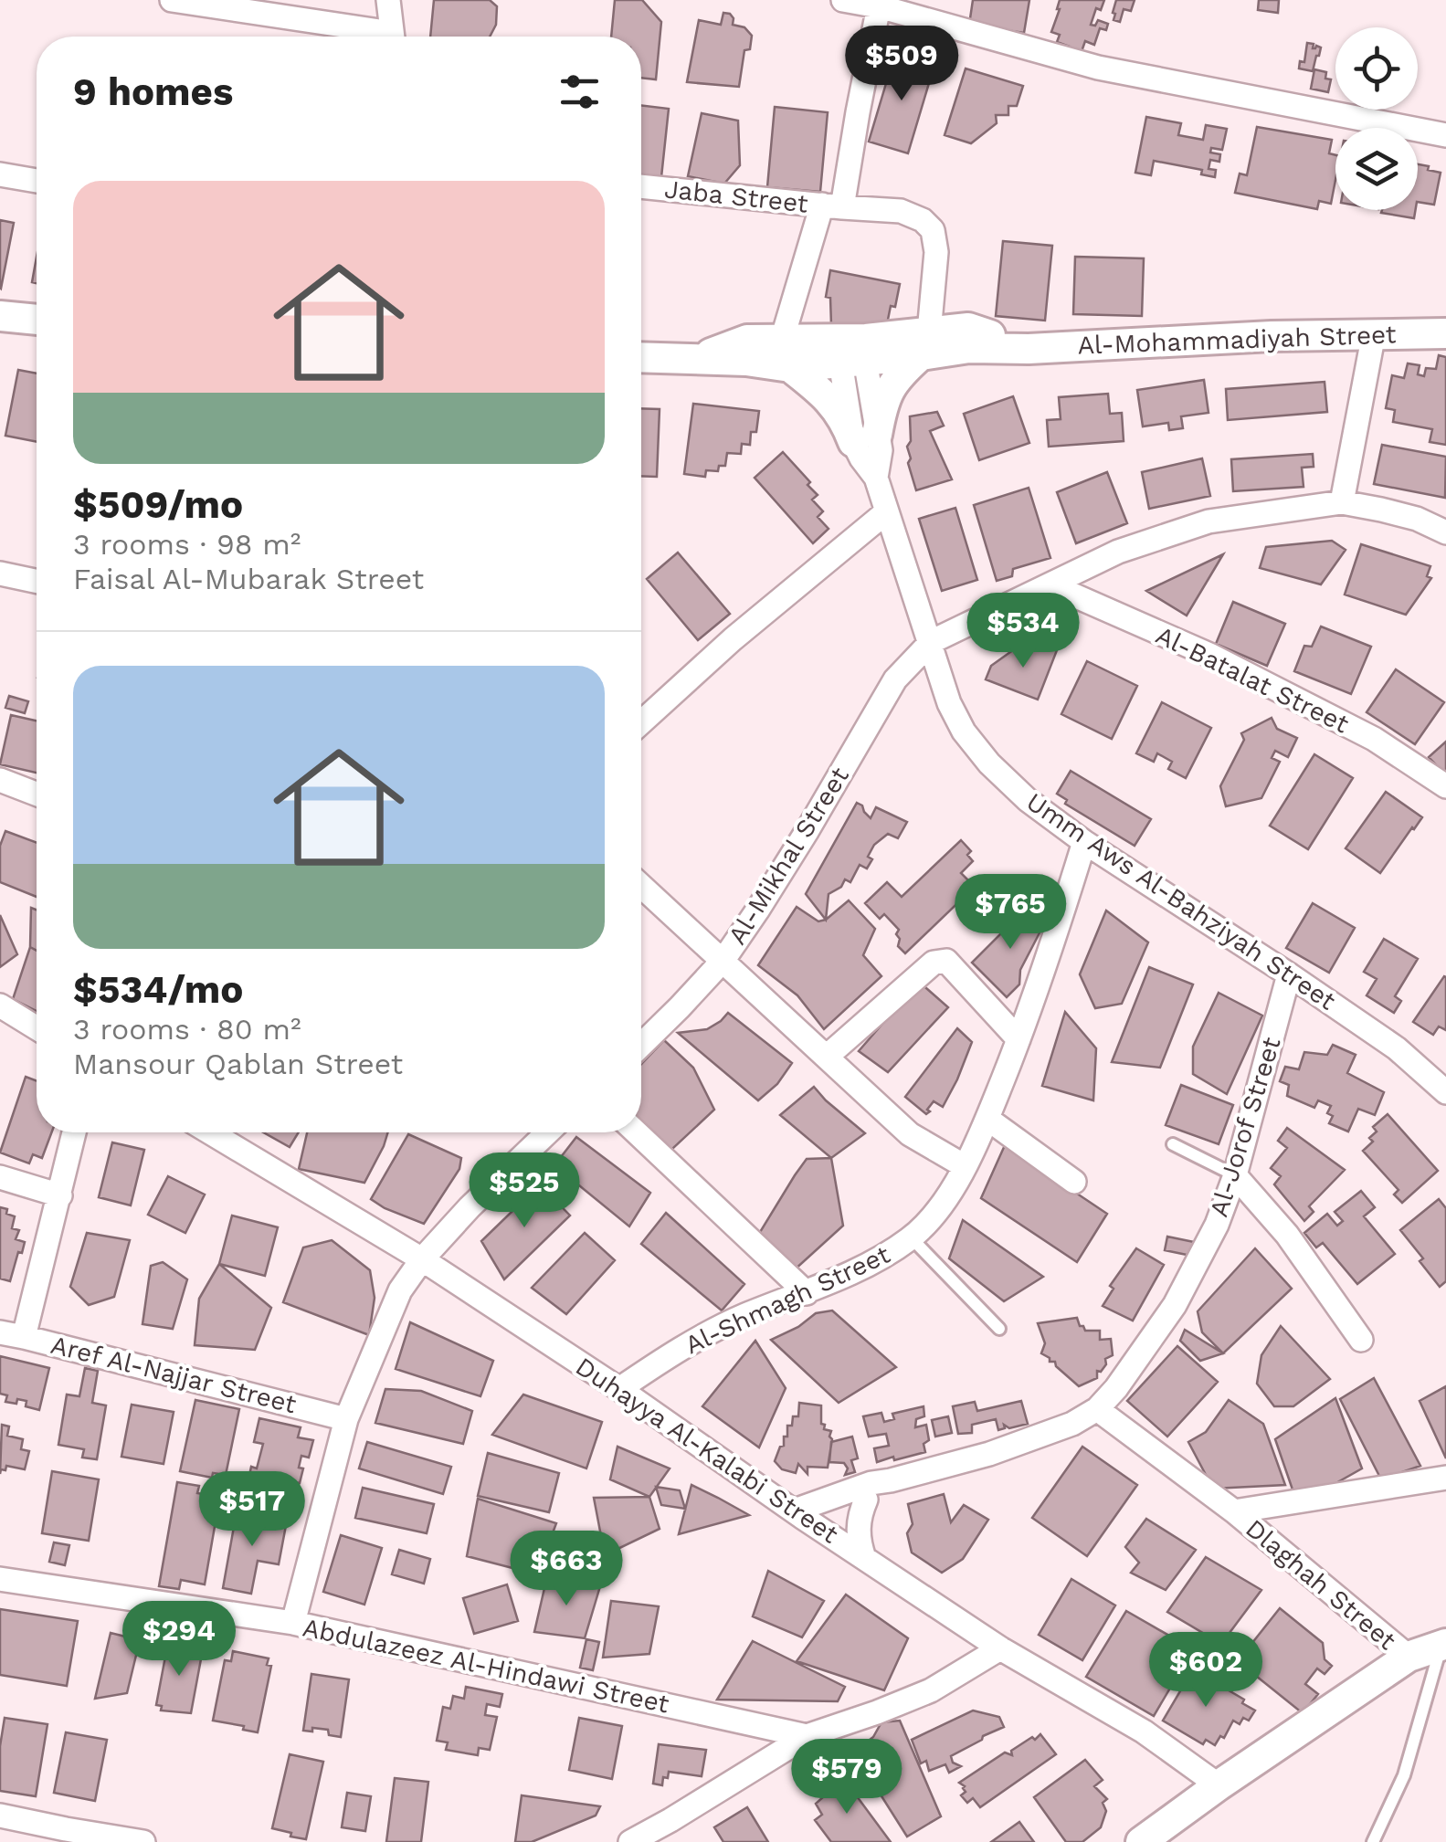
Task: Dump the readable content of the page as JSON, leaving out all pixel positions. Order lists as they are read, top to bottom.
{
  "streets": {
    "street": [
      "Jaba Street",
      "Al-Mohammadiyah Street",
      "Al-Batalat Street",
      "Al-Mikhal Street",
      "Umm Aws Al-Bahziyah Street",
      "Al-Jorof Street",
      "Al-Shmagh Street",
      "Aref Al-Najjar Street",
      "Duhayya Al-Kalabi Street",
      "Dlaghah Street",
      "Abdulazeez Al-Hindawi Street"
    ]
  },
  "crossings": [
    ["Jaba Street", "Al-Mohammadiyah Street"],
    ["Al-Mohammadiyah Street", "Umm Aws Al-Bahziyah Street"],
    ["Al-Mikhal Street", "Umm Aws Al-Bahziyah Street"],
    ["Umm Aws Al-Bahziyah Street", "Al-Jorof Street"],
    ["Umm Aws Al-Bahziyah Street", "Al-Shmagh Street"],
    ["Al-Jorof Street", "Duhayya Al-Kalabi Street"],
    ["Al-Jorof Street", "Dlaghah Street"],
    ["Al-Shmagh Street", "Duhayya Al-Kalabi Street"]
  ],
  "page": {
    "price": [
      "$509",
      "$534",
      "$765",
      "$525",
      "$517",
      "$663",
      "$294",
      "$602",
      "$579"
    ],
    "heading": "9 homes",
    "list": [
      {
        "name": "$509/mo",
        "note": "3 rooms · 98 m² · Faisal Al-Mubarak Street"
      },
      {
        "name": "$534/mo",
        "note": "3 rooms · 80 m² · Mansour Qablan Street"
      }
    ]
  }
}
